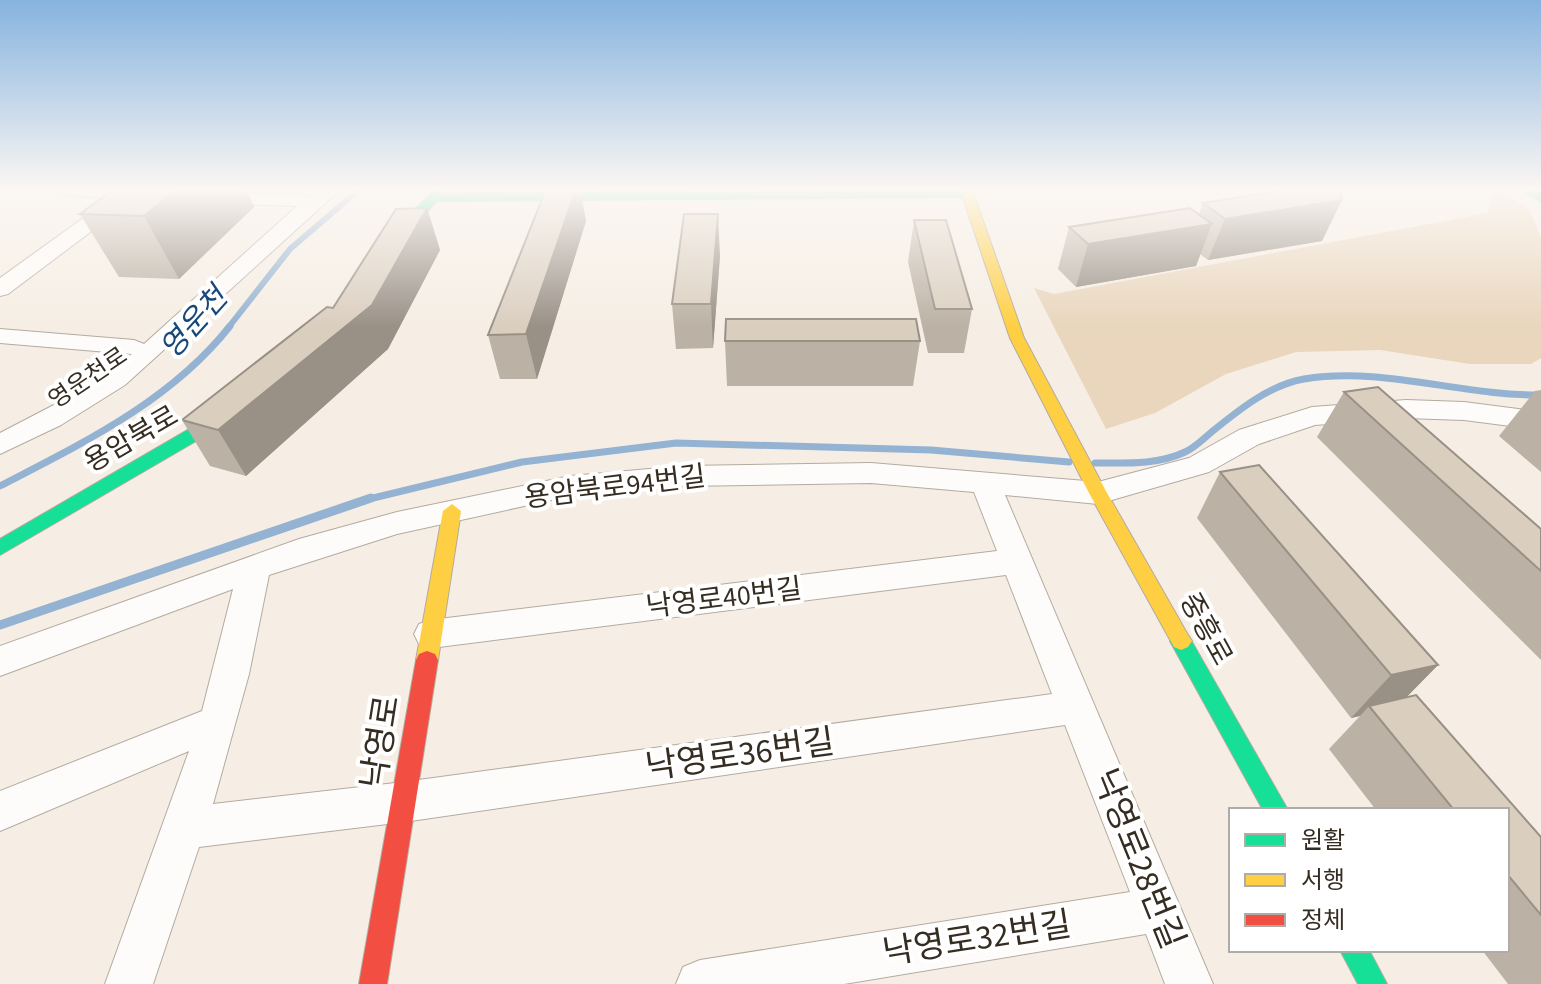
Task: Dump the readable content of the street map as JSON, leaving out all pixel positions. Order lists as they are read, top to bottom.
{
  "streets": {
    "street": [
      "영운천로",
      "용암북로",
      "용암북로94번길",
      "낙영로40번길",
      "중흥로",
      "낙영로",
      "낙영로36번길",
      "낙영로28번길",
      "낙영로32번길"
    ]
  },
  "crossings": [
    ["용암북로94번길", "중흥로"],
    ["용암북로94번길", "낙영로"],
    ["낙영로40번길", "낙영로"],
    ["낙영로", "낙영로36번길"],
    ["낙영로36번길", "낙영로28번길"],
    ["낙영로28번길", "낙영로32번길"]
  ],
  "water": ["영운천"],
  "legend": ["원활", "서행", "정체"]
}
